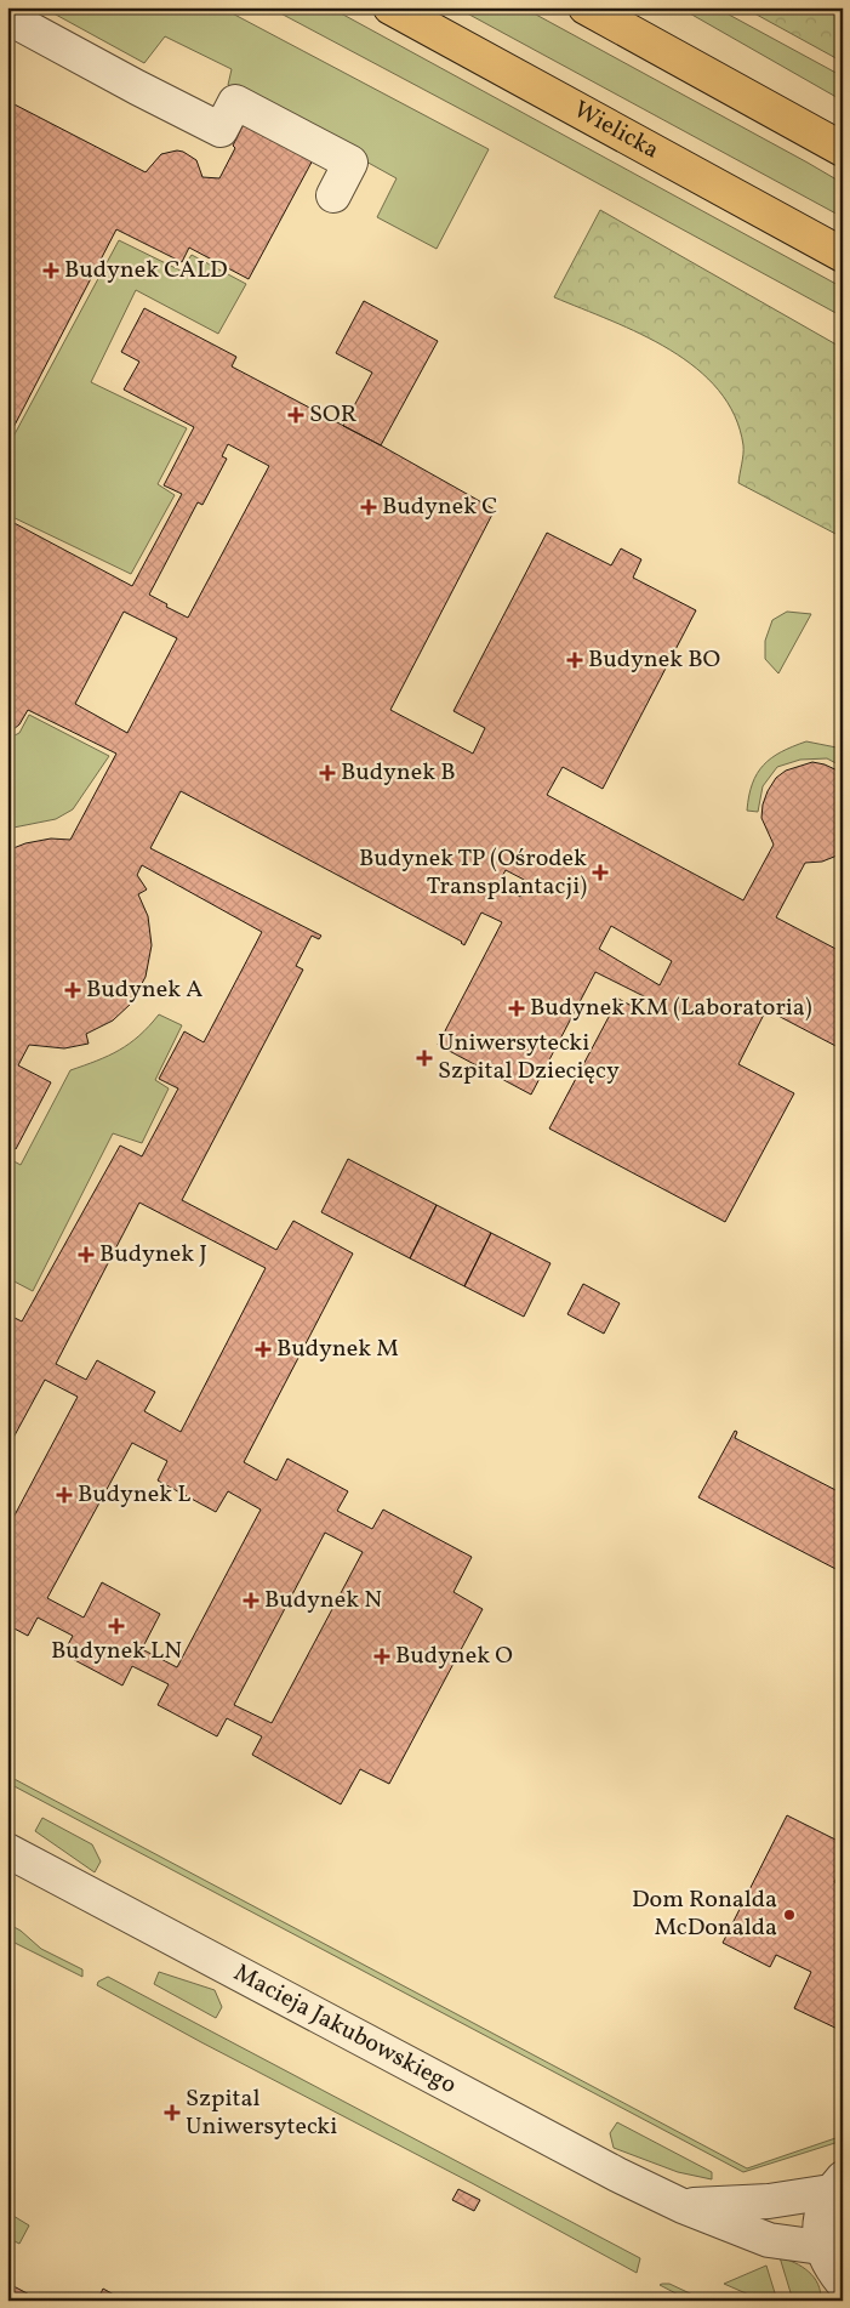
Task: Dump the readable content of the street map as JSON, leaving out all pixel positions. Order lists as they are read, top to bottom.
{
  "streets": {
    "main road": ["Wielicka"],
    "street": ["Macieja Jakubowskiego"]
  },
  "places": {
    "health": [
      "Budynek CALD",
      "SOR",
      "Budynek C",
      "Budynek BO",
      "Budynek B",
      "Budynek TP (Ośrodek Transplantacji)",
      "Budynek A",
      "Budynek KM (Laboratoria)",
      "Uniwersytecki Szpital Dziecięcy",
      "Budynek J",
      "Budynek M",
      "Budynek L",
      "Budynek N",
      "Budynek LN",
      "Budynek O",
      "Szpital Uniwersytecki"
    ],
    "other": ["Dom Ronalda McDonalda"]
  }
}
